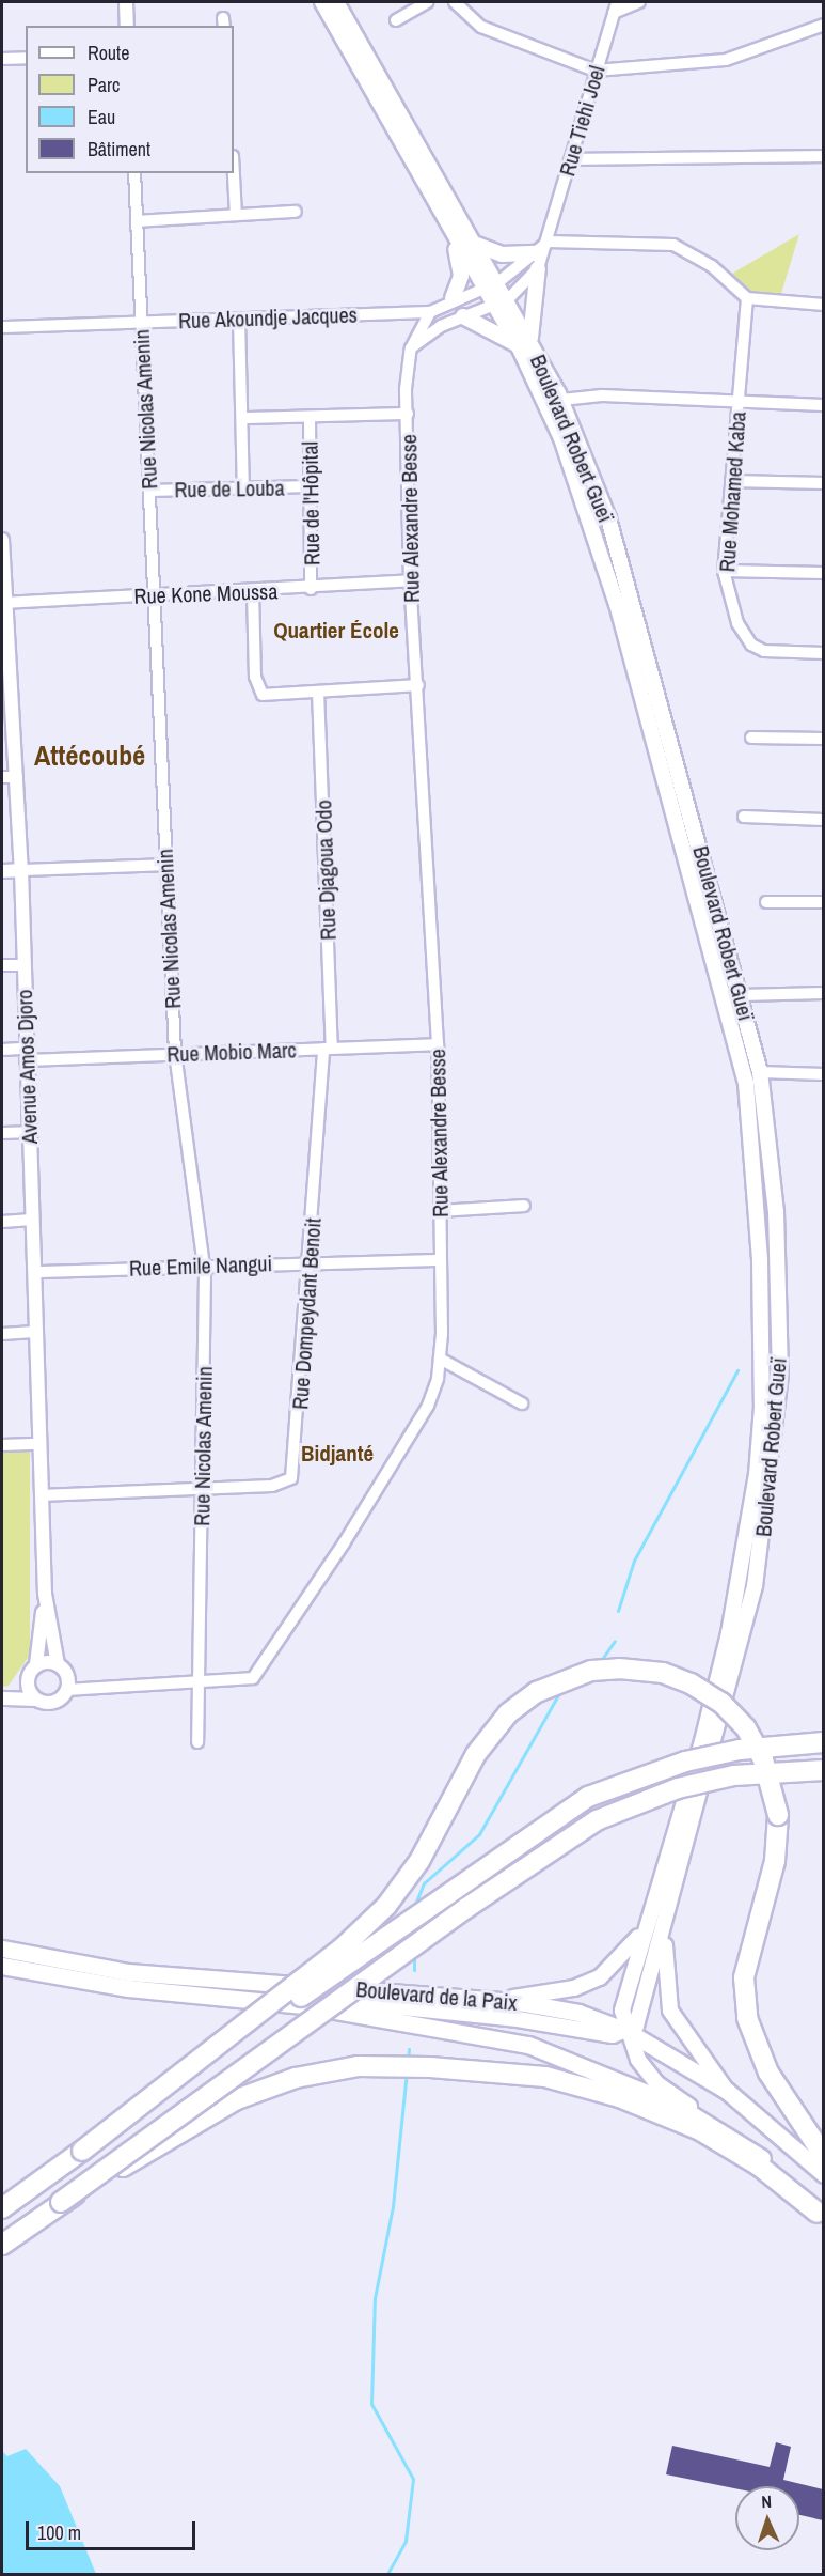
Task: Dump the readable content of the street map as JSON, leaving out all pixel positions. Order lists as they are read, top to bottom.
{
  "streets": {
    "main road": ["Boulevard Robert Gueï", "Boulevard de la Paix"],
    "street": [
      "Rue Tiehi Joel",
      "Rue Akoundje Jacques",
      "Rue Nicolas Amenin",
      "Rue de Louba",
      "Rue Mohamed Kaba",
      "Rue de l'Hôpital",
      "Rue Alexandre Besse",
      "Rue Kone Moussa",
      "Rue Djagoua Odo",
      "Rue Mobio Marc",
      "Avenue Amos Djoro",
      "Rue Emile Nangui",
      "Rue Dompeydant Benoit"
    ]
  },
  "crossings": [
    ["Rue Tiehi Joel", "Rue Akoundje Jacques"],
    ["Rue Akoundje Jacques", "Rue Nicolas Amenin"],
    ["Rue Akoundje Jacques", "Boulevard Robert Gueï"],
    ["Rue Akoundje Jacques", "Rue Alexandre Besse"],
    ["Rue Nicolas Amenin", "Rue de Louba"],
    ["Rue Nicolas Amenin", "Rue Alexandre Besse"],
    ["Rue Nicolas Amenin", "Rue Kone Moussa"],
    ["Rue Nicolas Amenin", "Rue Mobio Marc"],
    ["Rue Nicolas Amenin", "Rue Emile Nangui"],
    ["Rue Nicolas Amenin", "Rue Dompeydant Benoit"],
    ["Boulevard Robert Gueï", "Boulevard de la Paix"],
    ["Rue de Louba", "Rue de l'Hôpital"],
    ["Rue de l'Hôpital", "Rue Kone Moussa"],
    ["Rue Alexandre Besse", "Rue Kone Moussa"],
    ["Rue Alexandre Besse", "Rue Mobio Marc"],
    ["Rue Alexandre Besse", "Avenue Amos Djoro"],
    ["Rue Alexandre Besse", "Rue Emile Nangui"],
    ["Rue Kone Moussa", "Avenue Amos Djoro"],
    ["Rue Djagoua Odo", "Rue Mobio Marc"],
    ["Rue Djagoua Odo", "Rue Dompeydant Benoit"],
    ["Rue Mobio Marc", "Avenue Amos Djoro"],
    ["Rue Mobio Marc", "Rue Dompeydant Benoit"],
    ["Avenue Amos Djoro", "Rue Emile Nangui"],
    ["Avenue Amos Djoro", "Rue Dompeydant Benoit"],
    ["Rue Emile Nangui", "Rue Dompeydant Benoit"]
  ],
  "districts": ["Quartier École", "Attécoubé", "Bidjanté"],
  "legend": [
    "Route",
    "Parc",
    "Eau",
    "Bâtiment"
  ],
  "scale_bar": "100 m",
  "north": "top"
}
